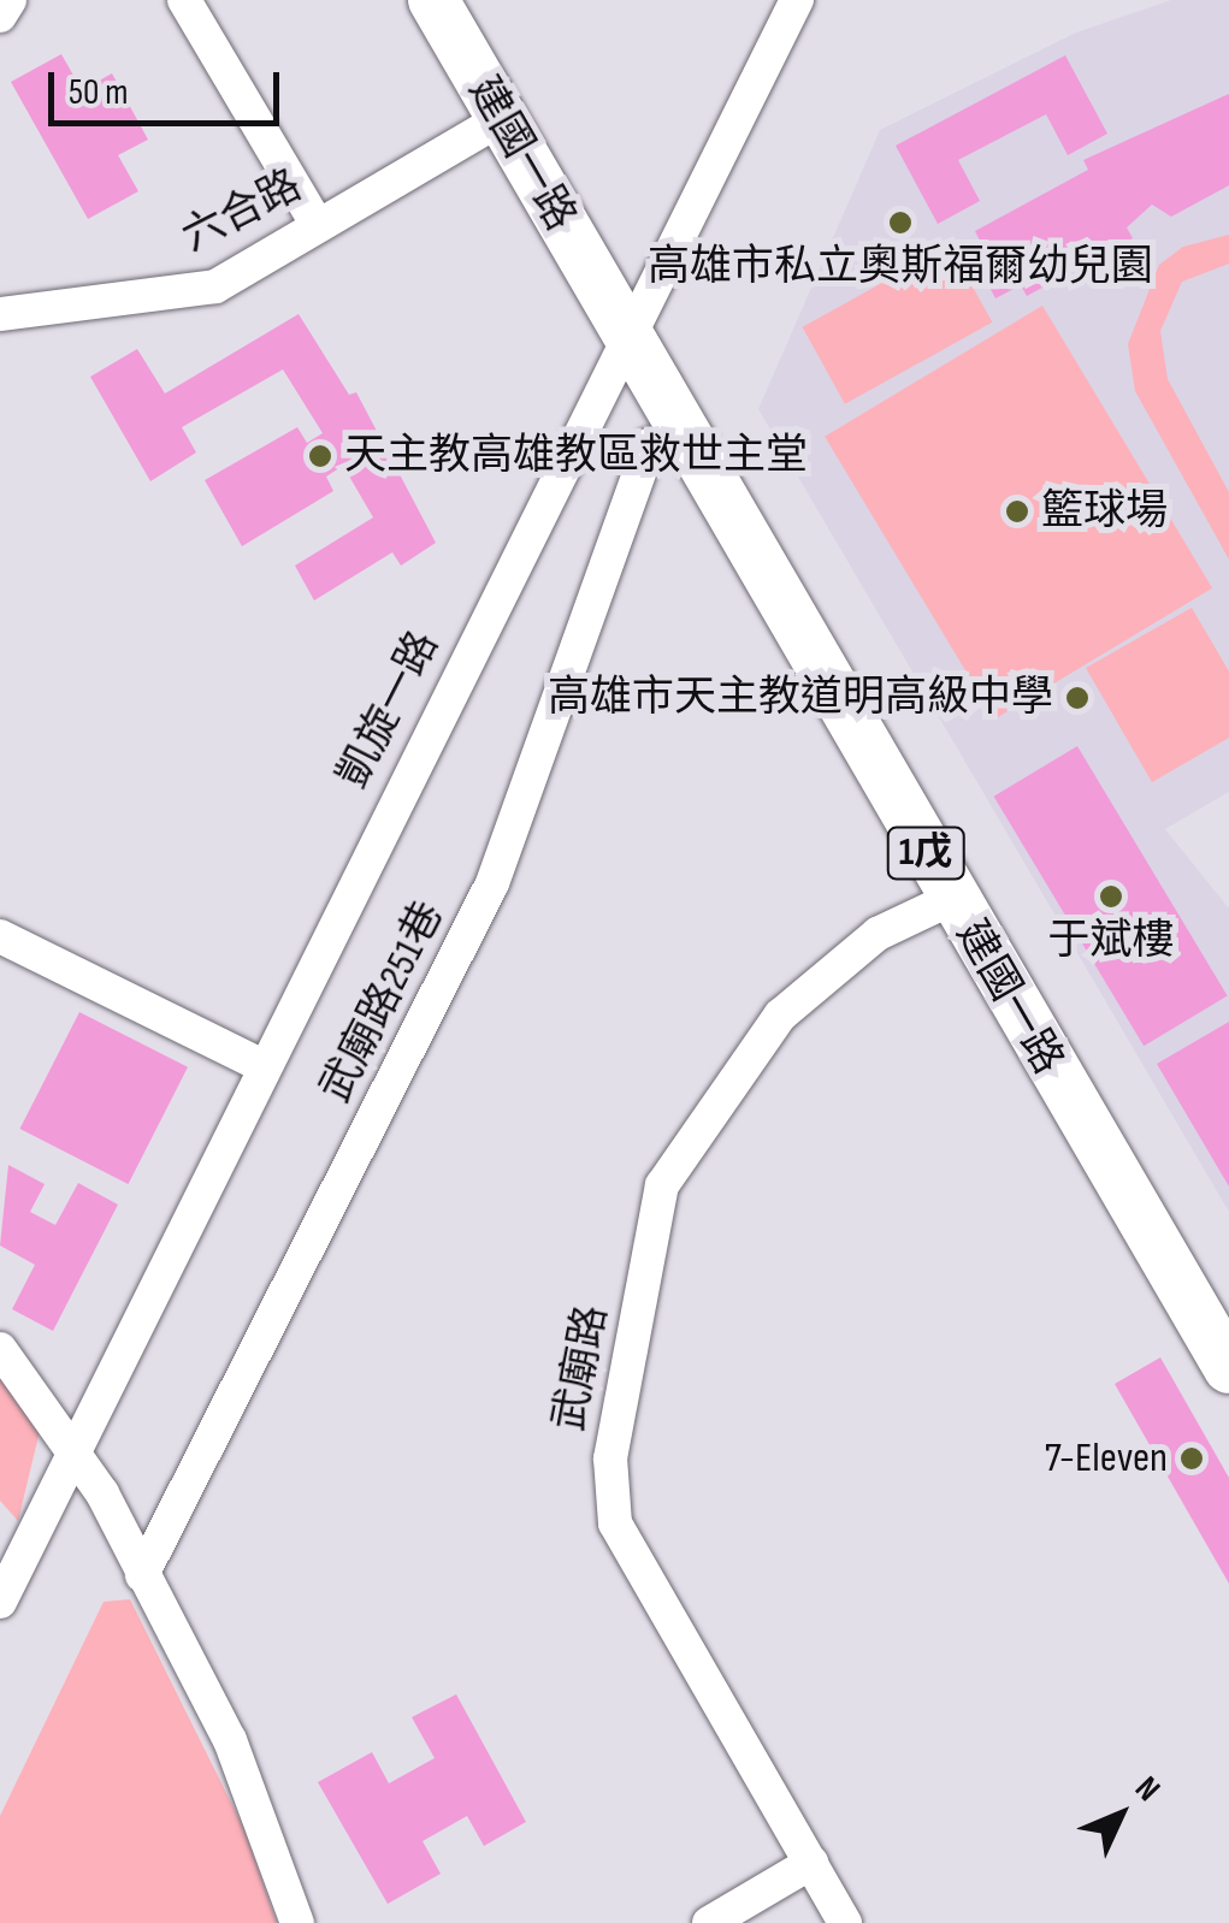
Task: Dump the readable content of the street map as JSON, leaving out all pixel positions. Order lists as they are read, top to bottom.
{
  "streets": {
    "main road": ["建國一路", "1戊"],
    "street": [
      "六合路",
      "凱旋一路",
      "武廟路251巷",
      "武廟路"
    ]
  },
  "crossings": [
    ["建國一路", "六合路"],
    ["建國一路", "凱旋一路"],
    ["建國一路", "武廟路"]
  ],
  "places": [
    "高雄市私立奧斯福爾幼兒園",
    "天主教高雄教區救世主堂",
    "籃球場",
    "高雄市天主教道明高級中學",
    "于斌樓",
    "7-Eleven"
  ],
  "scale_bar": "50 m",
  "north": "top right"
}
